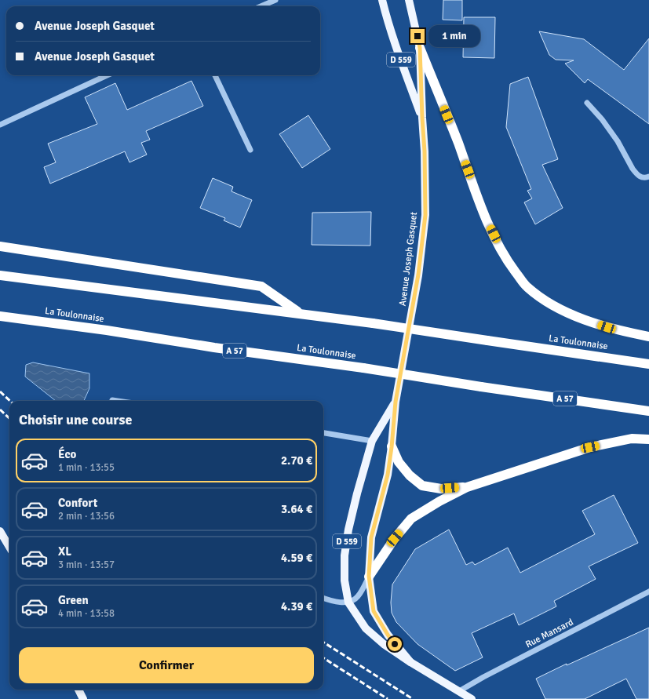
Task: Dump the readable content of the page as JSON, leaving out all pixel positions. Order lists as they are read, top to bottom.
{
  "streets": {
    "highway": ["La Toulonnaise", "A 57"],
    "main road": ["D 559", "Avenue Joseph Gasquet"],
    "street": ["Rue Mansard"]
  },
  "crossings": [
    ["Avenue Joseph Gasquet", "Rue Mansard"]
  ],
  "page": {
    "banner": ["Avenue Joseph Gasquet", "Avenue Joseph Gasquet"],
    "bubble": "1 min",
    "heading": "Choisir une course",
    "list": [
      {
        "name": "Éco",
        "note": "1 min · 13:55",
        "value": "2.70 €"
      },
      {
        "name": "Confort",
        "note": "2 min · 13:56",
        "value": "3.64 €"
      },
      {
        "name": "XL",
        "note": "3 min · 13:57",
        "value": "4.59 €"
      },
      {
        "name": "Green",
        "note": "4 min · 13:58",
        "value": "4.39 €"
      }
    ],
    "buttons": "Confirmer"
  }
}
